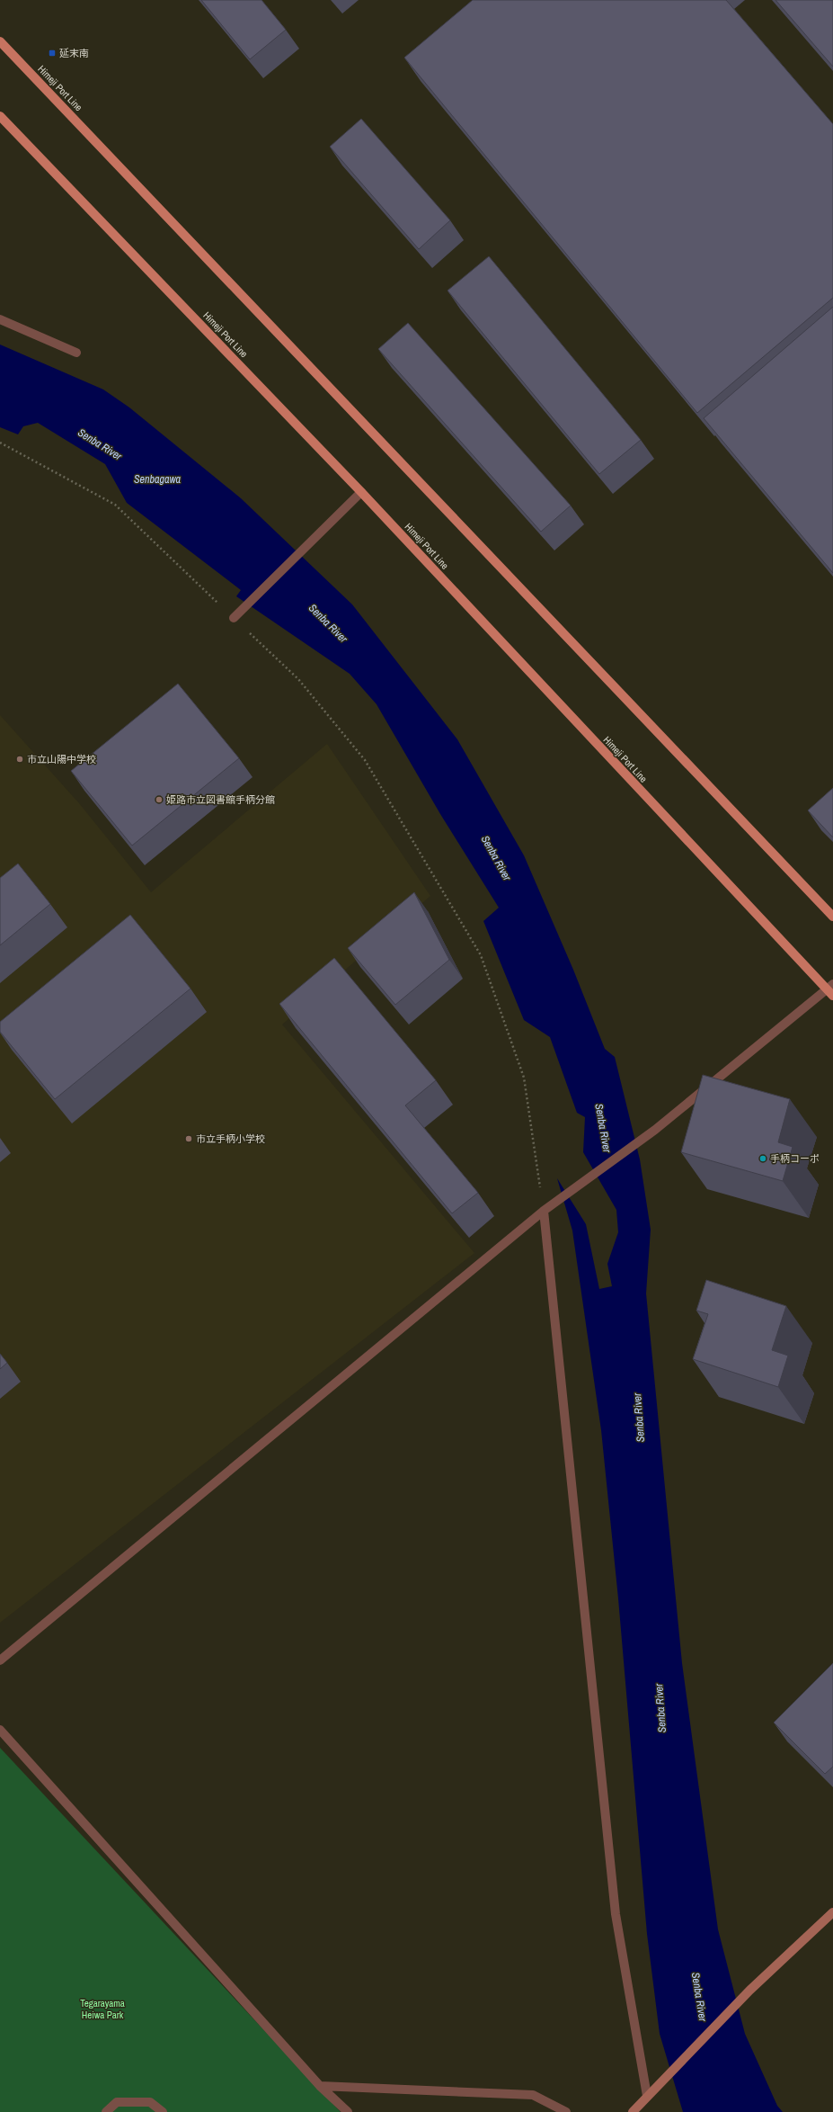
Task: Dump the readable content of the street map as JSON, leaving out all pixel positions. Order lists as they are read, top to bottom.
{
  "streets": {
    "main road": ["Himeji Port Line"]
  },
  "water": ["Senba River", "Senbagawa"],
  "parks": ["Tegarayama Heiwa Park"],
  "places": {
    "transit": ["延末南"],
    "other": [
      "市立山陽中学校",
      "姫路市立図書館手柄分館",
      "市立手柄小学校",
      "手柄コーポ"
    ]
  }
}
